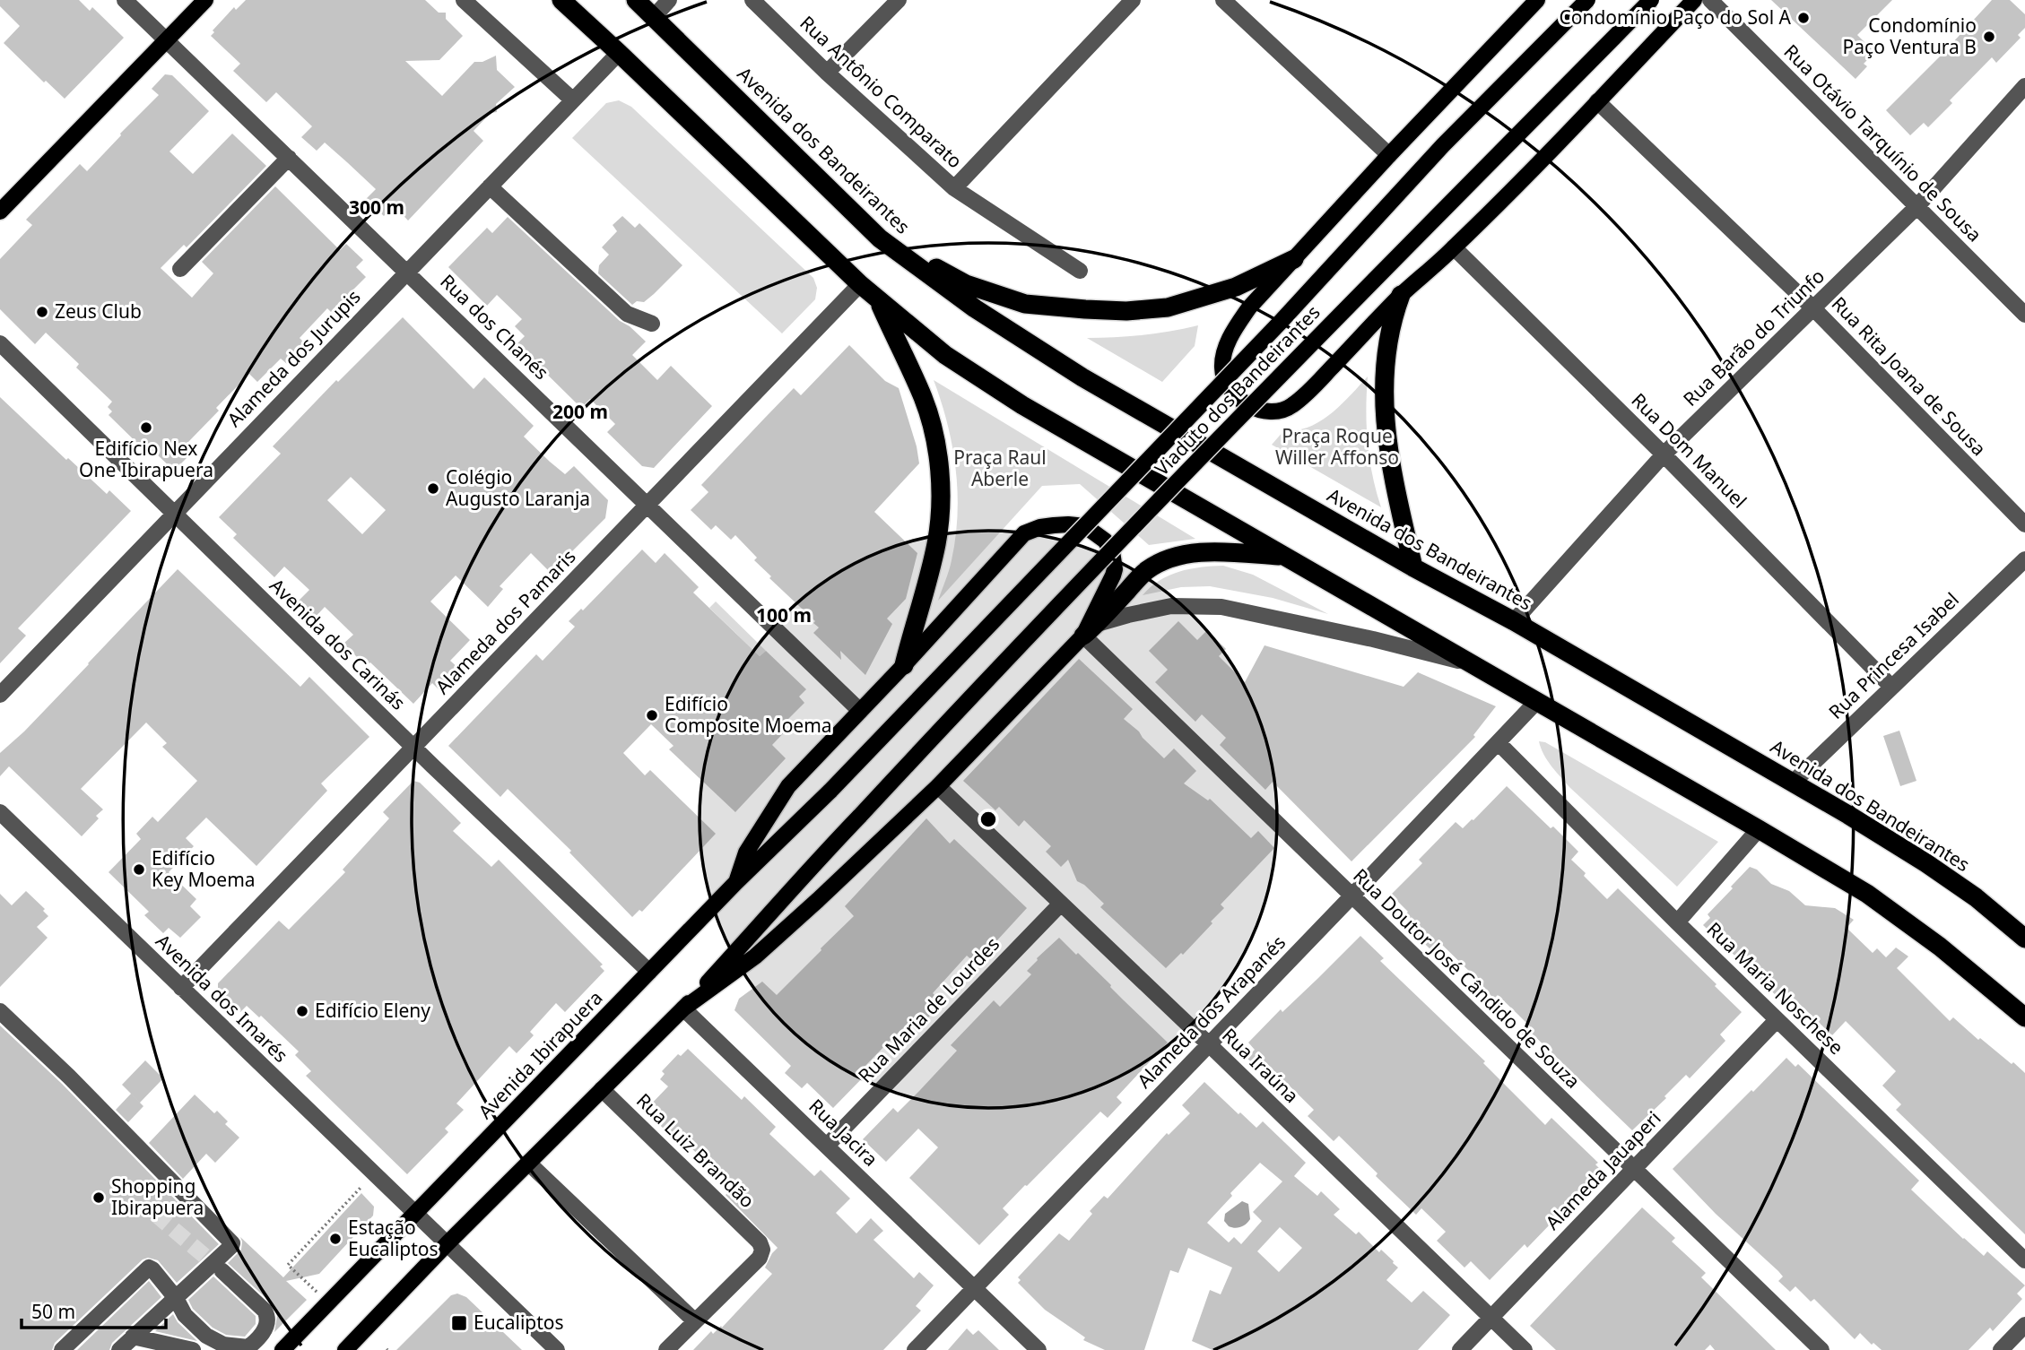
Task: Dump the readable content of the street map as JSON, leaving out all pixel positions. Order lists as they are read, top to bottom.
{
  "streets": {
    "highway": ["Avenida dos Bandeirantes"],
    "main road": ["Viaduto dos Bandeirantes", "Avenida Ibirapuera"],
    "street": [
      "Rua Antônio Comparato",
      "Rua Otávio Tarquínio de Sousa",
      "Rua dos Chanés",
      "Rua Barão do Triunfo",
      "Alameda dos Jurupis",
      "Rua Rita Joana de Sousa",
      "Rua Dom Manuel",
      "Alameda dos Pamaris",
      "Avenida dos Carinás",
      "Rua Princesa Isabel",
      "Rua Doutor José Cândido de Souza",
      "Rua Maria Noschese",
      "Avenida dos Imarés",
      "Rua Maria de Lourdes",
      "Alameda dos Arapanés",
      "Rua Iraúna",
      "Rua Jacira",
      "Rua Luiz Brandão",
      "Alameda Jauaperi"
    ]
  },
  "crossings": [
    ["Rua Otávio Tarquínio de Sousa", "Rua Barão do Triunfo"],
    ["Avenida dos Bandeirantes", "Rua Barão do Triunfo"],
    ["Avenida dos Bandeirantes", "Rua Princesa Isabel"],
    ["Rua dos Chanés", "Alameda dos Jurupis"],
    ["Rua dos Chanés", "Alameda dos Pamaris"],
    ["Rua Barão do Triunfo", "Rua Rita Joana de Sousa"],
    ["Rua Barão do Triunfo", "Rua Dom Manuel"],
    ["Alameda dos Jurupis", "Avenida dos Carinás"],
    ["Viaduto dos Bandeirantes", "Avenida Ibirapuera"],
    ["Viaduto dos Bandeirantes", "Rua Jacira"],
    ["Rua Dom Manuel", "Rua Princesa Isabel"],
    ["Alameda dos Pamaris", "Avenida dos Carinás"],
    ["Alameda dos Pamaris", "Avenida dos Imarés"],
    ["Avenida dos Carinás", "Avenida Ibirapuera"],
    ["Rua Doutor José Cândido de Souza", "Alameda dos Arapanés"],
    ["Rua Doutor José Cândido de Souza", "Alameda Jauaperi"],
    ["Rua Maria Noschese", "Alameda dos Arapanés"],
    ["Rua Maria Noschese", "Alameda Jauaperi"],
    ["Avenida dos Imarés", "Avenida Ibirapuera"],
    ["Rua Maria de Lourdes", "Rua Iraúna"],
    ["Rua Maria de Lourdes", "Rua Jacira"],
    ["Alameda dos Arapanés", "Rua Iraúna"],
    ["Alameda dos Arapanés", "Rua Jacira"],
    ["Rua Iraúna", "Alameda Jauaperi"]
  ],
  "parks": ["Praça Roque Willer Affonso", "Praça Raul Aberle"],
  "places": {
    "other": [
      "Condomínio Paço do Sol A",
      "Condomínio Paço Ventura B",
      "Zeus Club",
      "Edifício Nex One Ibirapuera",
      "Colégio Augusto Laranja",
      "Edifício Composite Moema",
      "Edifício Key Moema",
      "Edifício Eleny",
      "Shopping Ibirapuera",
      "Estação Eucaliptos"
    ],
    "transit": ["Eucaliptos"]
  },
  "scale_bar": "50 m",
  "rings": ["300 m", "200 m", "100 m"]
}
